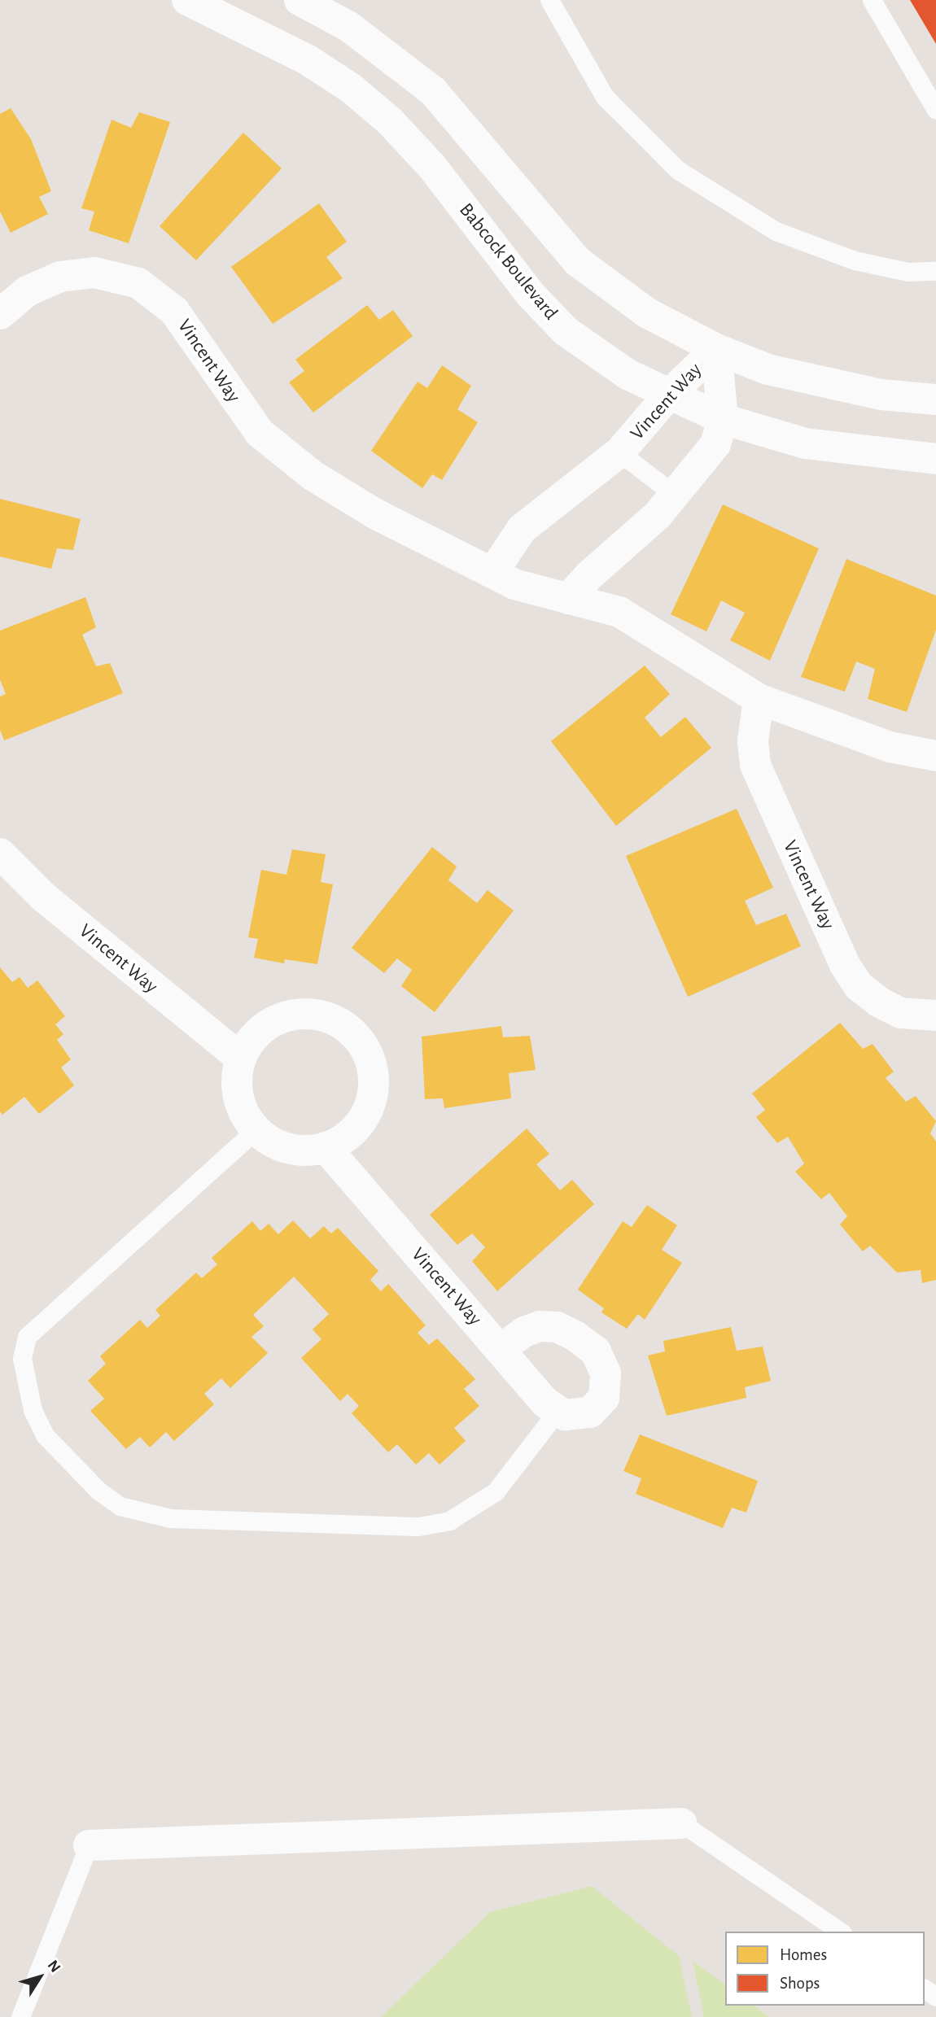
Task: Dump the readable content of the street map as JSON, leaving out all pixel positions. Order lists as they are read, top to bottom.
{
  "streets": {
    "street": ["Babcock Boulevard", "Vincent Way"]
  },
  "crossings": [
    ["Babcock Boulevard", "Vincent Way"]
  ],
  "legend": ["Homes", "Shops"],
  "north": "top right"
}
